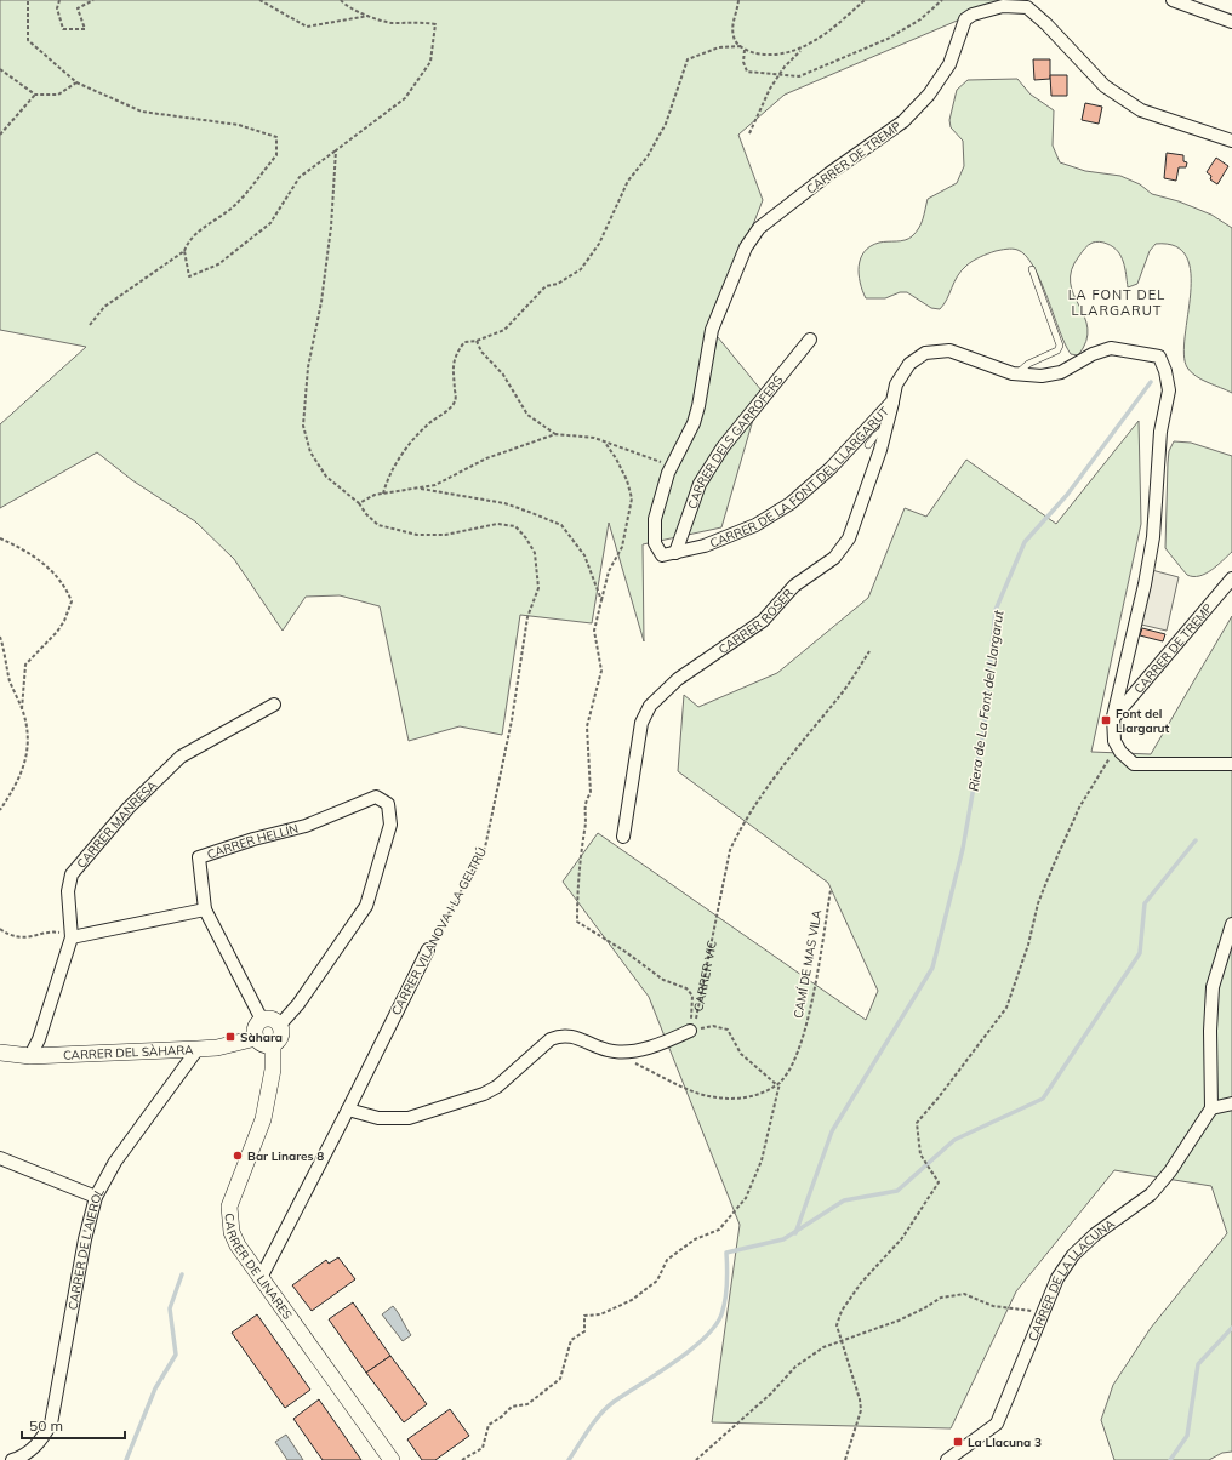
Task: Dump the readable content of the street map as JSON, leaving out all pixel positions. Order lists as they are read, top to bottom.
{
  "streets": {
    "street": [
      "CARRER DE TREMP",
      "CARRER DELS GARROFERS",
      "CARRER DE LA FONT DEL LLARGARUT",
      "CARRER ROSER",
      "CARRER MANRESA",
      "CARRER HELLÍN",
      "CARRER VILANOVA I LA GELTRÚ",
      "CARRER DEL SÀHARA",
      "CARRER DE L'AIEROL",
      "CARRER DE LINARES",
      "CARRER DE LA LLACUNA"
    ],
    "path": ["CAMÍ DE MAS VILA", "CARRER VIC"]
  },
  "crossings": [
    ["CARRER DE TREMP", "CARRER DE LA FONT DEL LLARGARUT"],
    ["CARRER DELS GARROFERS", "CARRER DE LA FONT DEL LLARGARUT"],
    ["CARRER DE LA FONT DEL LLARGARUT", "CARRER ROSER"],
    ["CARRER MANRESA", "CARRER DEL SÀHARA"],
    ["CARRER HELLÍN", "CARRER DEL SÀHARA"],
    ["CARRER HELLÍN", "CARRER DE LINARES"],
    ["CARRER VILANOVA I LA GELTRÚ", "CARRER DE LINARES"],
    ["CARRER DEL SÀHARA", "CARRER DE L'AIEROL"],
    ["CARRER DEL SÀHARA", "CARRER DE LINARES"]
  ],
  "districts": ["LA FONT DEL LLARGARUT"],
  "water": ["Riera de La Font del Llargarut"],
  "places": {
    "transit": ["Font del Llargarut", "Sàhara", "La Llacuna 3"],
    "other": ["Bar Linares 8"]
  },
  "scale_bar": "50 m"
}
